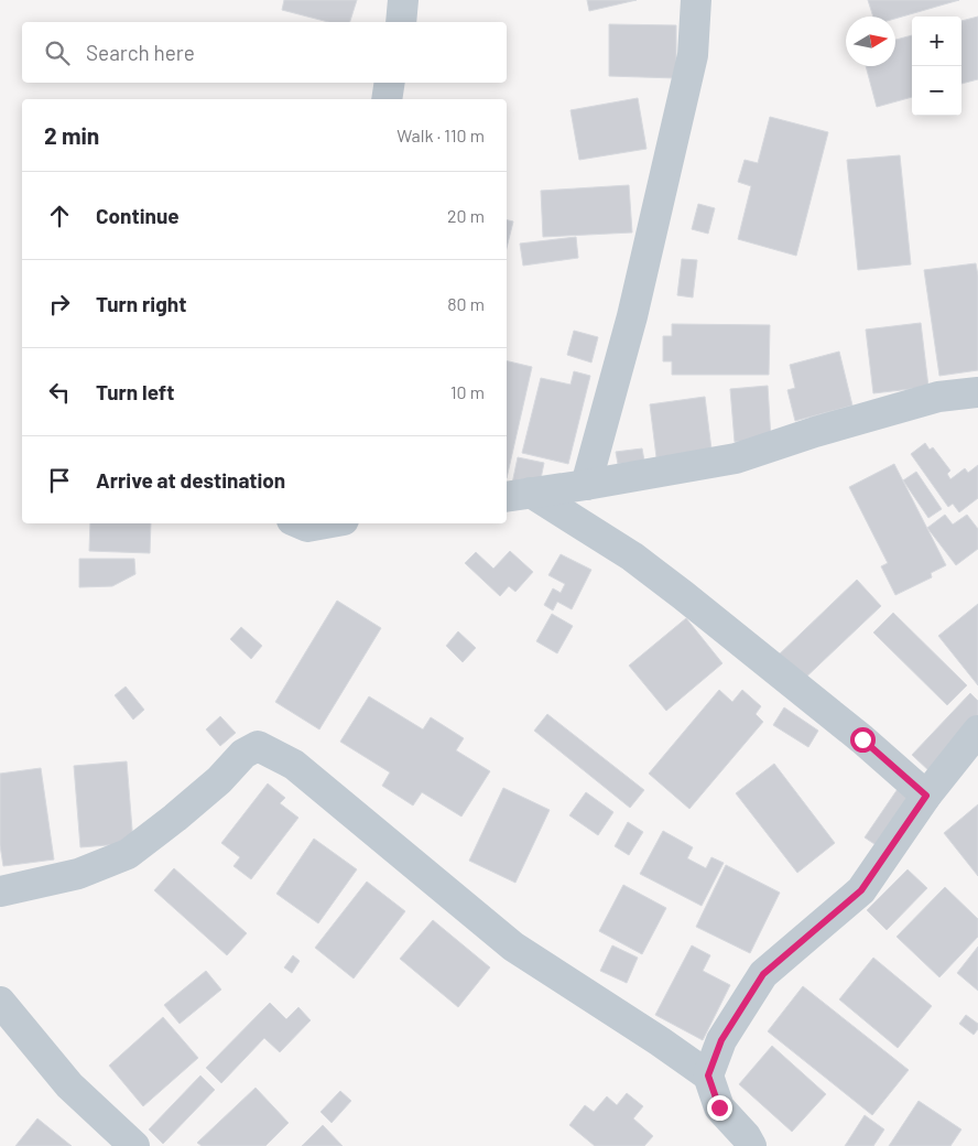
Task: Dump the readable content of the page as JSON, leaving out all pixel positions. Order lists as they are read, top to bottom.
{
  "north": "right",
  "page": {
    "map_buttons": ["+", "−"],
    "search": "Search here",
    "heading": ["2 min", "Walk · 110 m"],
    "list": [
      ["Continue", "20 m"],
      ["Turn right", "80 m"],
      ["Turn left", "10 m"],
      "Arrive at destination"
    ]
  }
}
